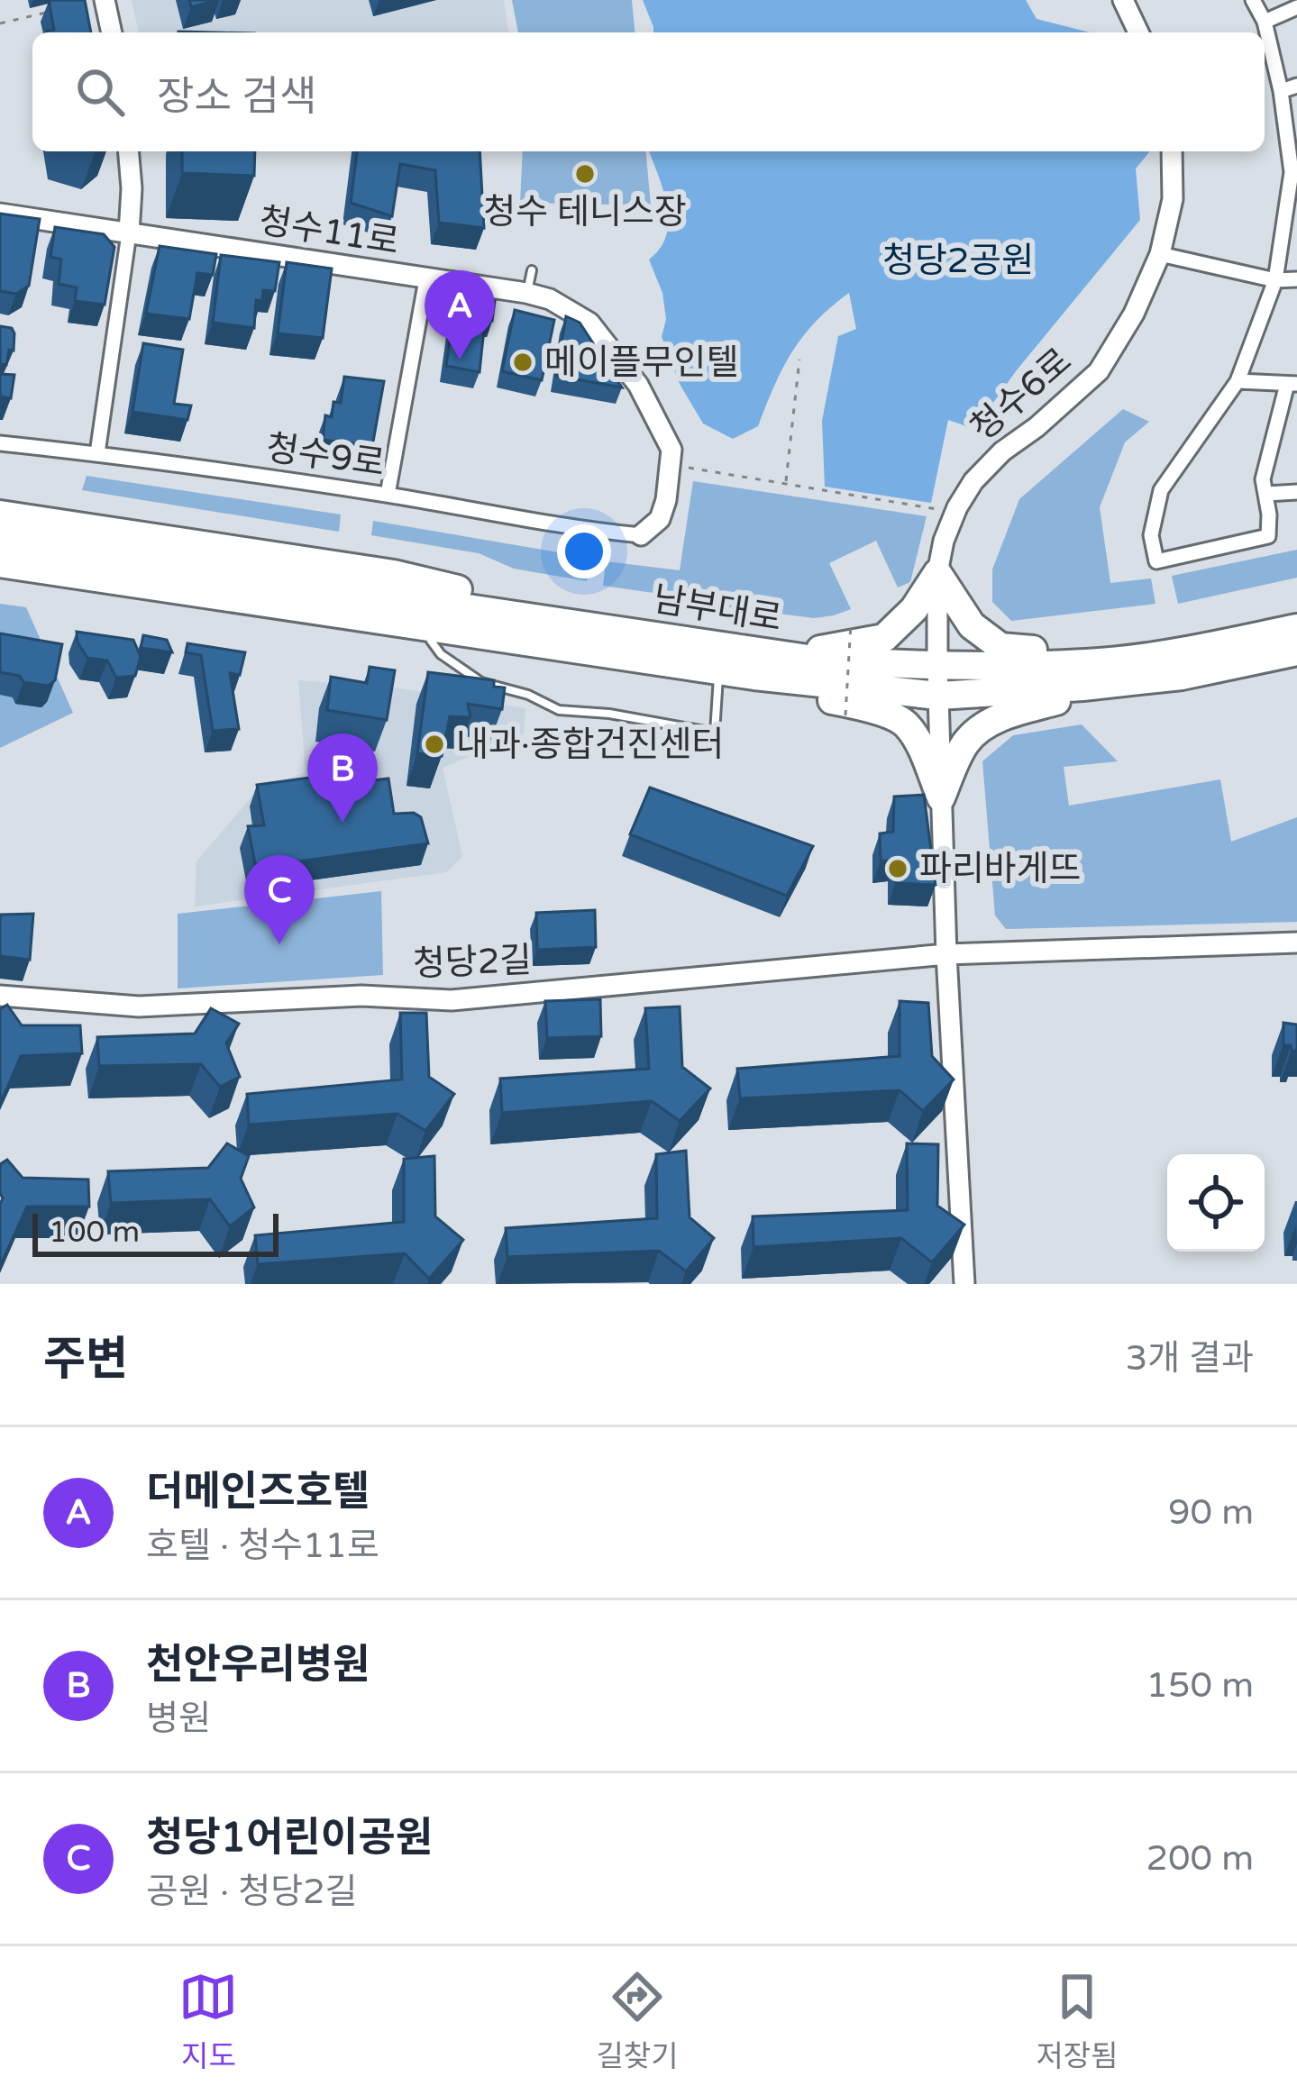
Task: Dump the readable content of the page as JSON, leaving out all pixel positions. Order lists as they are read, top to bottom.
{
  "streets": {
    "highway": ["남부대로"],
    "street": [
      "청수11로",
      "청수6로",
      "청수9로",
      "청당2길"
    ]
  },
  "crossings": [
    ["청수6로", "남부대로"]
  ],
  "parks": ["청당2공원"],
  "places": [
    "청수 테니스장",
    "메이플무인텔",
    "내과·종합건진센터",
    "파리바게뜨"
  ],
  "scale_bar": "100 m",
  "page": {
    "search": "장소 검색",
    "pins": ["A", "B", "C"],
    "scale": "100 m",
    "heading": ["주변", "3개 결과"],
    "list": [
      {
        "mark": "A",
        "name": "더메인즈호텔",
        "note": "호텔 · 청수11로",
        "value": "90 m"
      },
      {
        "mark": "B",
        "name": "천안우리병원",
        "note": "병원",
        "value": "150 m"
      },
      {
        "mark": "C",
        "name": "청당1어린이공원",
        "note": "공원 · 청당2길",
        "value": "200 m"
      }
    ],
    "nav": ["지도", "길찾기", "저장됨"]
  }
}
